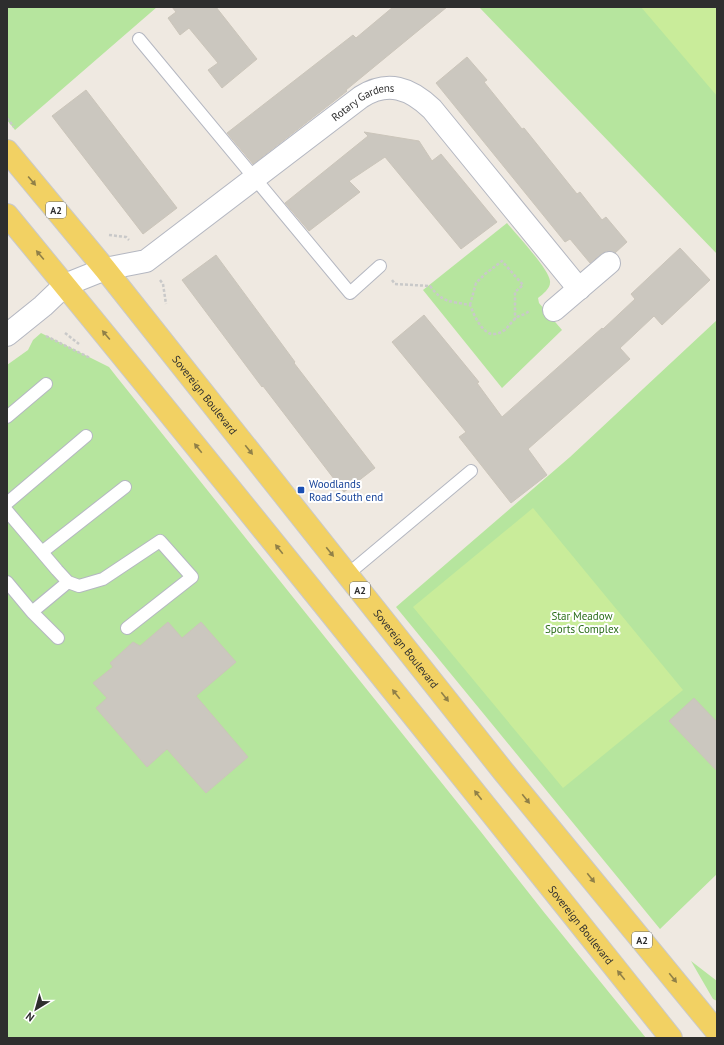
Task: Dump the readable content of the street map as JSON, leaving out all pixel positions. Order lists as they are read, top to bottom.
{
  "streets": {
    "main road": ["A2", "Sovereign Boulevard"],
    "street": ["Rotary Gardens"]
  },
  "crossings": [
    ["Rotary Gardens", "Sovereign Boulevard"]
  ],
  "parks": ["Star Meadow Sports Complex"],
  "places": {
    "transit": ["Woodlands Road South end"]
  },
  "north": "bottom left"
}
